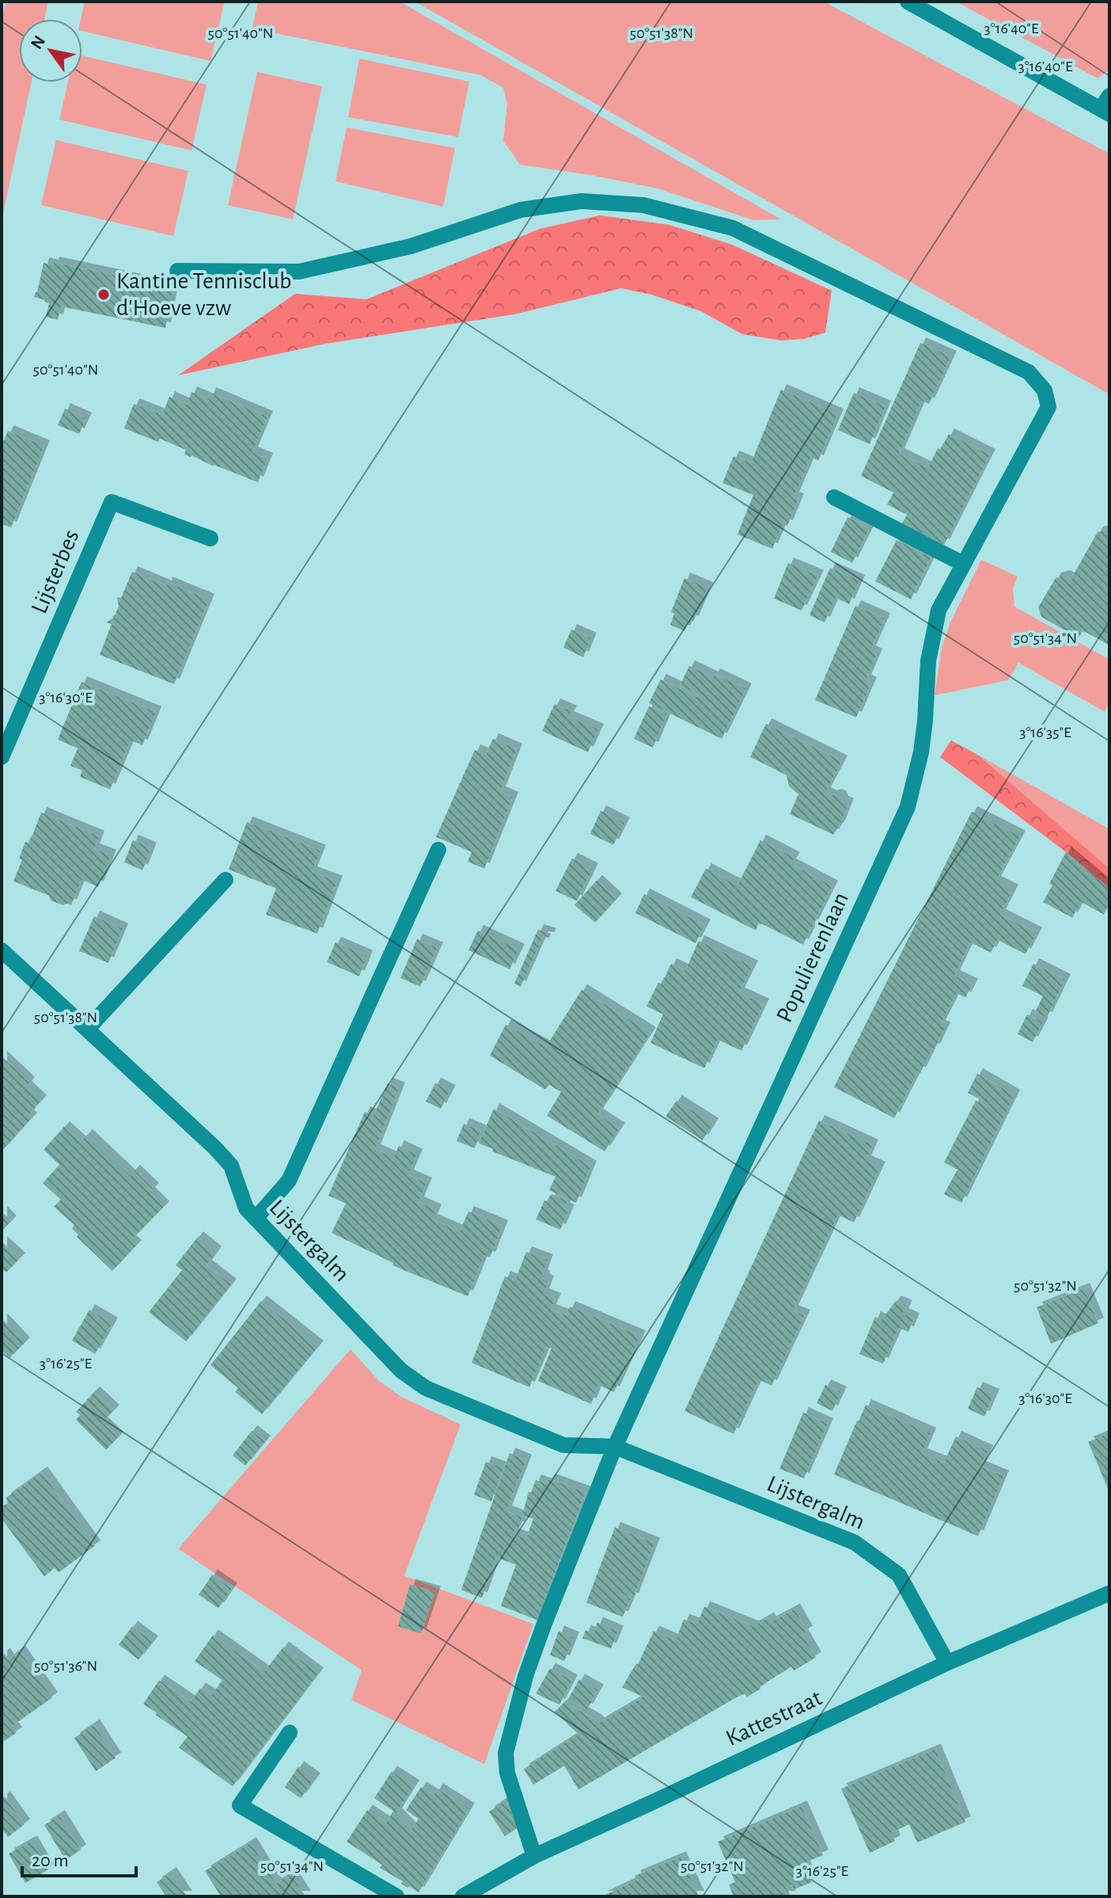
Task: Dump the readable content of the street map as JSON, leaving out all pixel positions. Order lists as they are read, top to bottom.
{
  "streets": {
    "street": [
      "Lijsterbes",
      "Populierenlaan",
      "Lijstergalm",
      "Kattestraat"
    ]
  },
  "crossings": [
    ["Populierenlaan", "Lijstergalm"],
    ["Lijstergalm", "Kattestraat"]
  ],
  "places": ["Kantine Tennisclub d'Hoeve vzw"],
  "scale_bar": "20 m",
  "north": "top left",
  "coordinates": [
    "3°16'40\"E",
    "50°51'40\"N",
    "50°51'38\"N",
    "50°51'34\"N",
    "3°16'30\"E",
    "3°16'35\"E",
    "50°51'32\"N",
    "3°16'25\"E",
    "50°51'36\"N"
  ]
}
